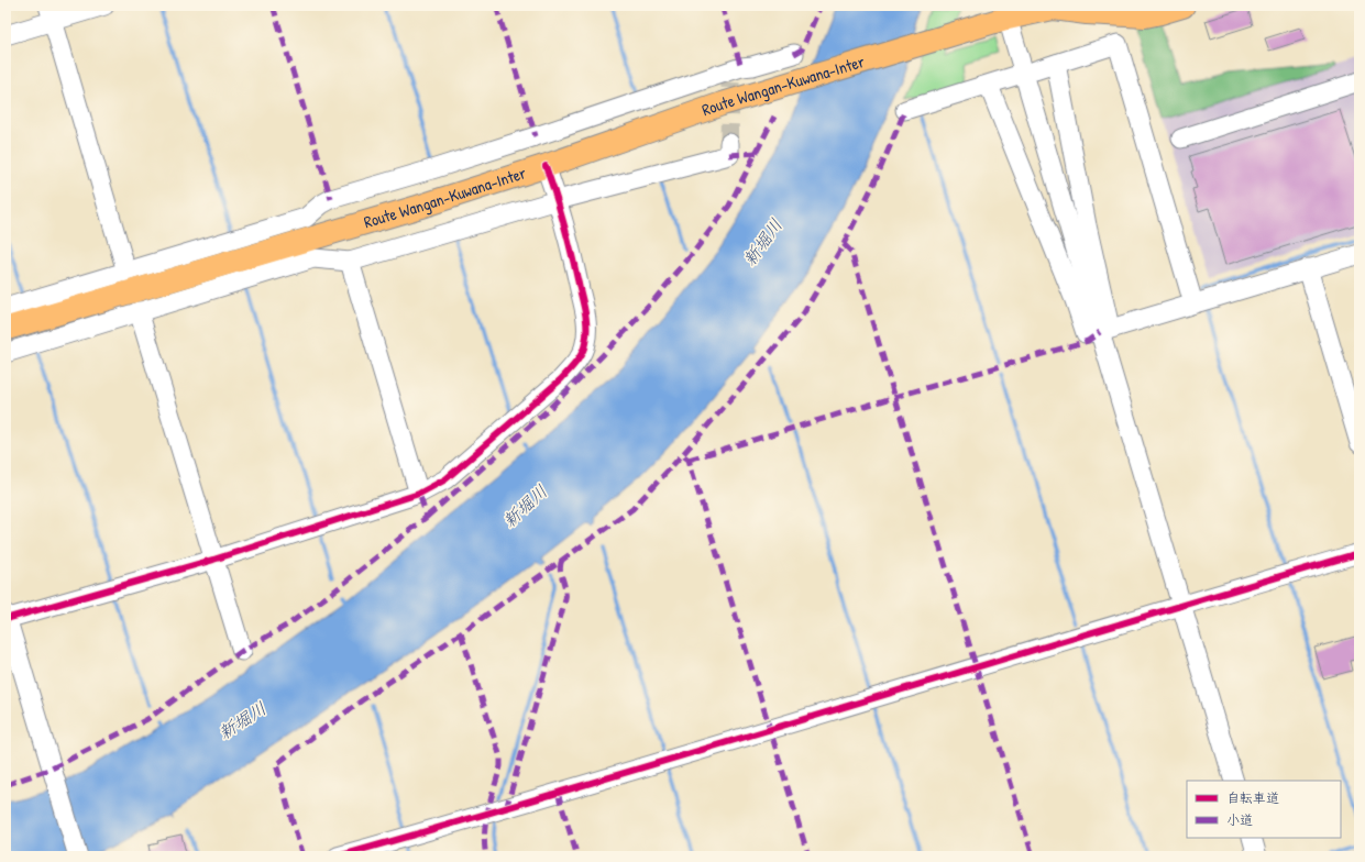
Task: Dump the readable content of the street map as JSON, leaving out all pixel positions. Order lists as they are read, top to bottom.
{
  "streets": {
    "main road": ["Route Wangan-Kuwana-Inter"]
  },
  "water": ["新堀川"],
  "legend": ["自転車道", "小道"]
}
